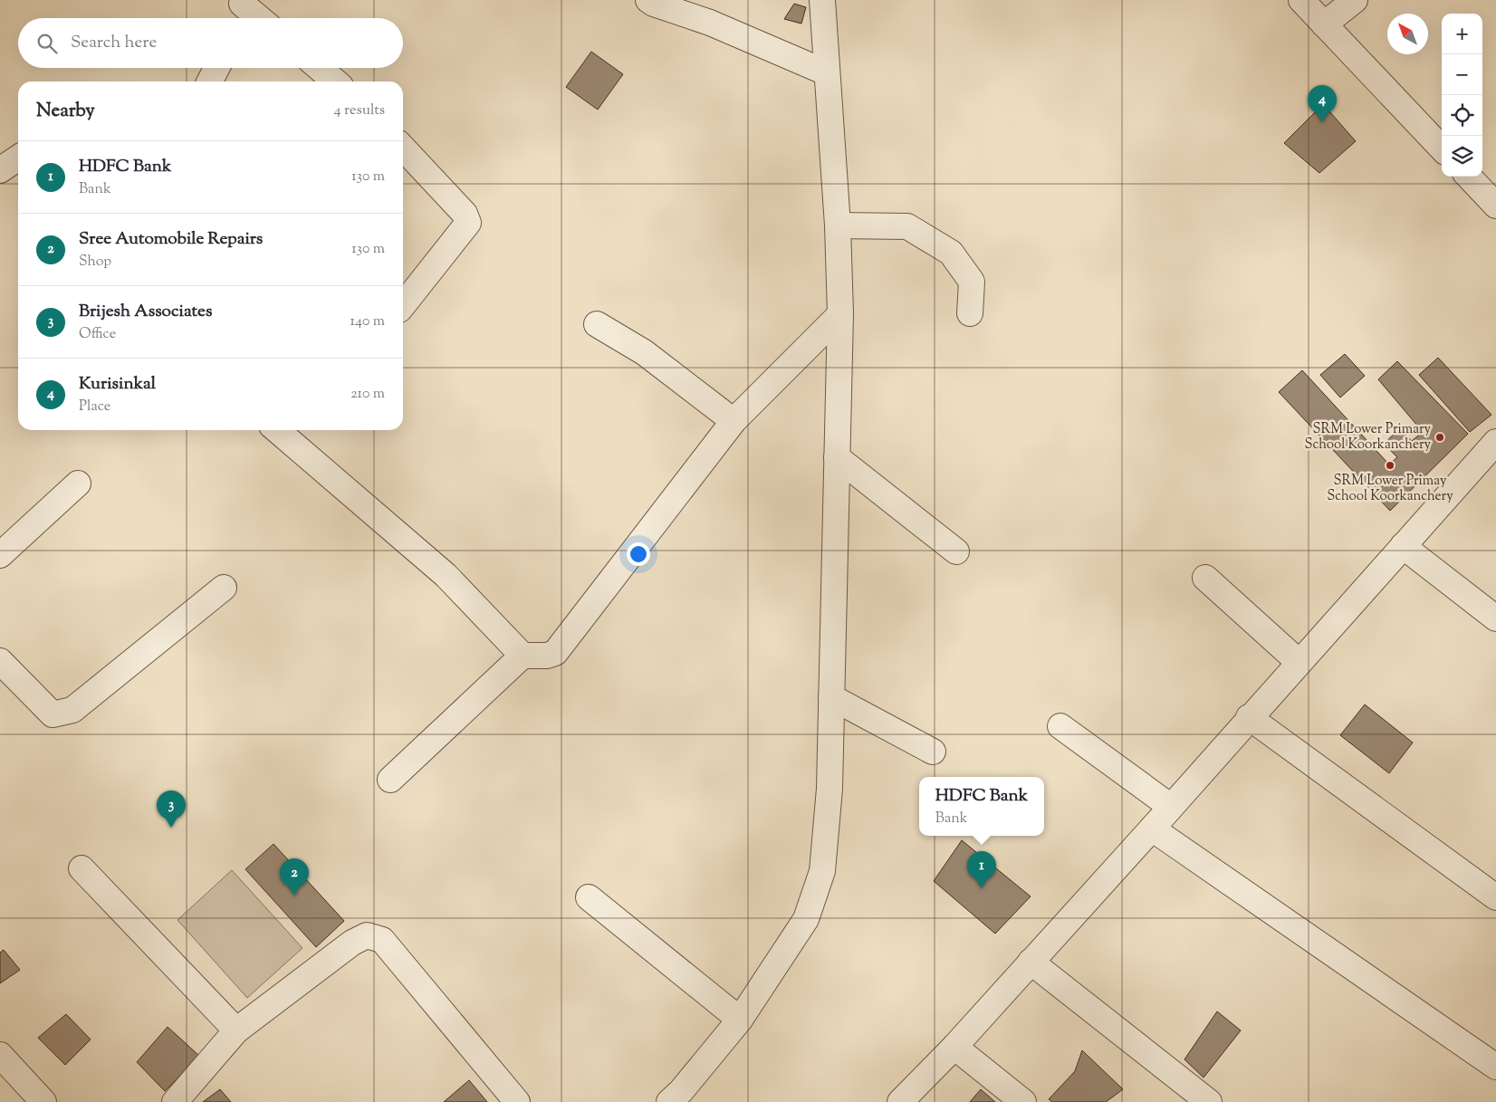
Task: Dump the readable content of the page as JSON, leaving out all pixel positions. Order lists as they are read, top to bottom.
{
  "places": ["SRM Lower Primary School Koorkanchery", "SRM Lower Primay School Koorkanchery"],
  "north": "top left",
  "page": {
    "map_buttons": ["+", "−"],
    "search": "Search here",
    "heading": ["Nearby", "4 results"],
    "pins": [
      "4",
      "3",
      "1",
      "2"
    ],
    "list": [
      {
        "mark": "1",
        "name": "HDFC Bank",
        "note": "Bank",
        "value": "130 m"
      },
      {
        "mark": "2",
        "name": "Sree Automobile Repairs",
        "note": "Shop",
        "value": "130 m"
      },
      {
        "mark": "3",
        "name": "Brijesh Associates",
        "note": "Office",
        "value": "140 m"
      },
      {
        "mark": "4",
        "name": "Kurisinkal",
        "note": "Place",
        "value": "210 m"
      }
    ],
    "popup": ["HDFC Bank", "Bank"]
  }
}
